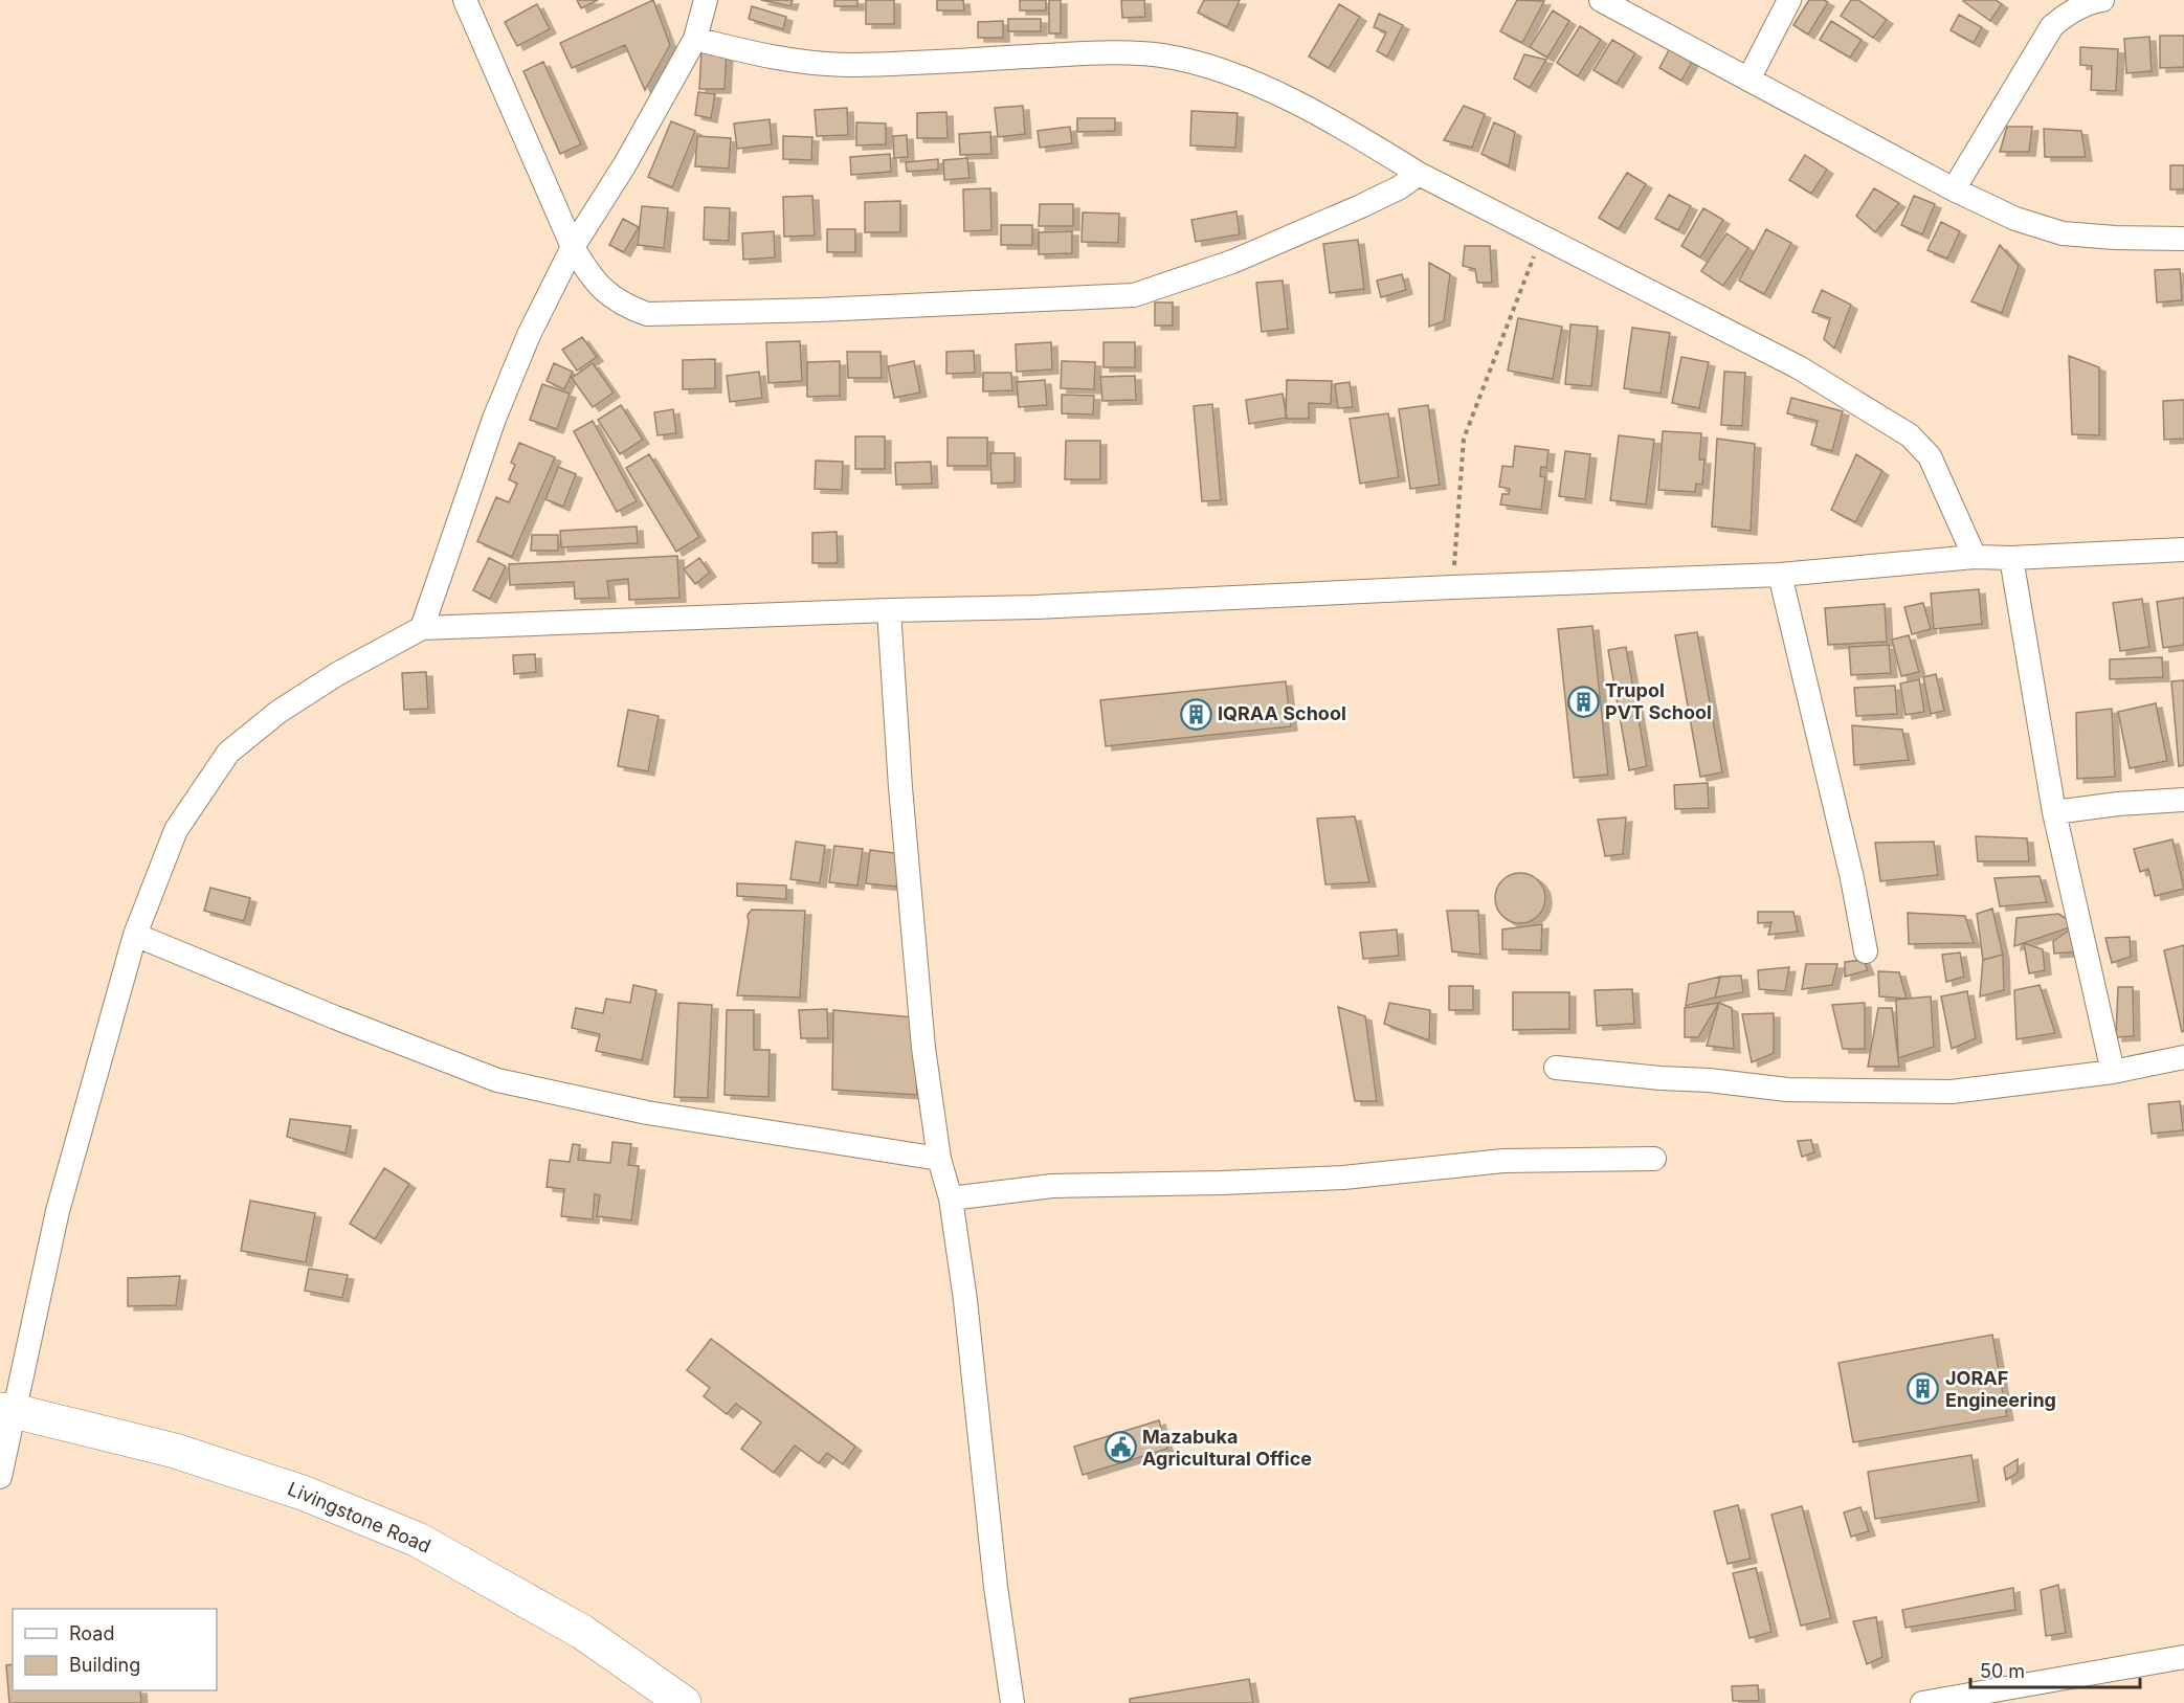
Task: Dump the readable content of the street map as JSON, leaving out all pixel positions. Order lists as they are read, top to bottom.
{
  "streets": {
    "highway": ["Livingstone Road"]
  },
  "places": {
    "building": ["Trupol PVT School", "IQRAA School", "JORAF Engineering"],
    "public building": ["Mazabuka Agricultural Office"]
  },
  "legend": ["Road", "Building"],
  "scale_bar": "50 m"
}
